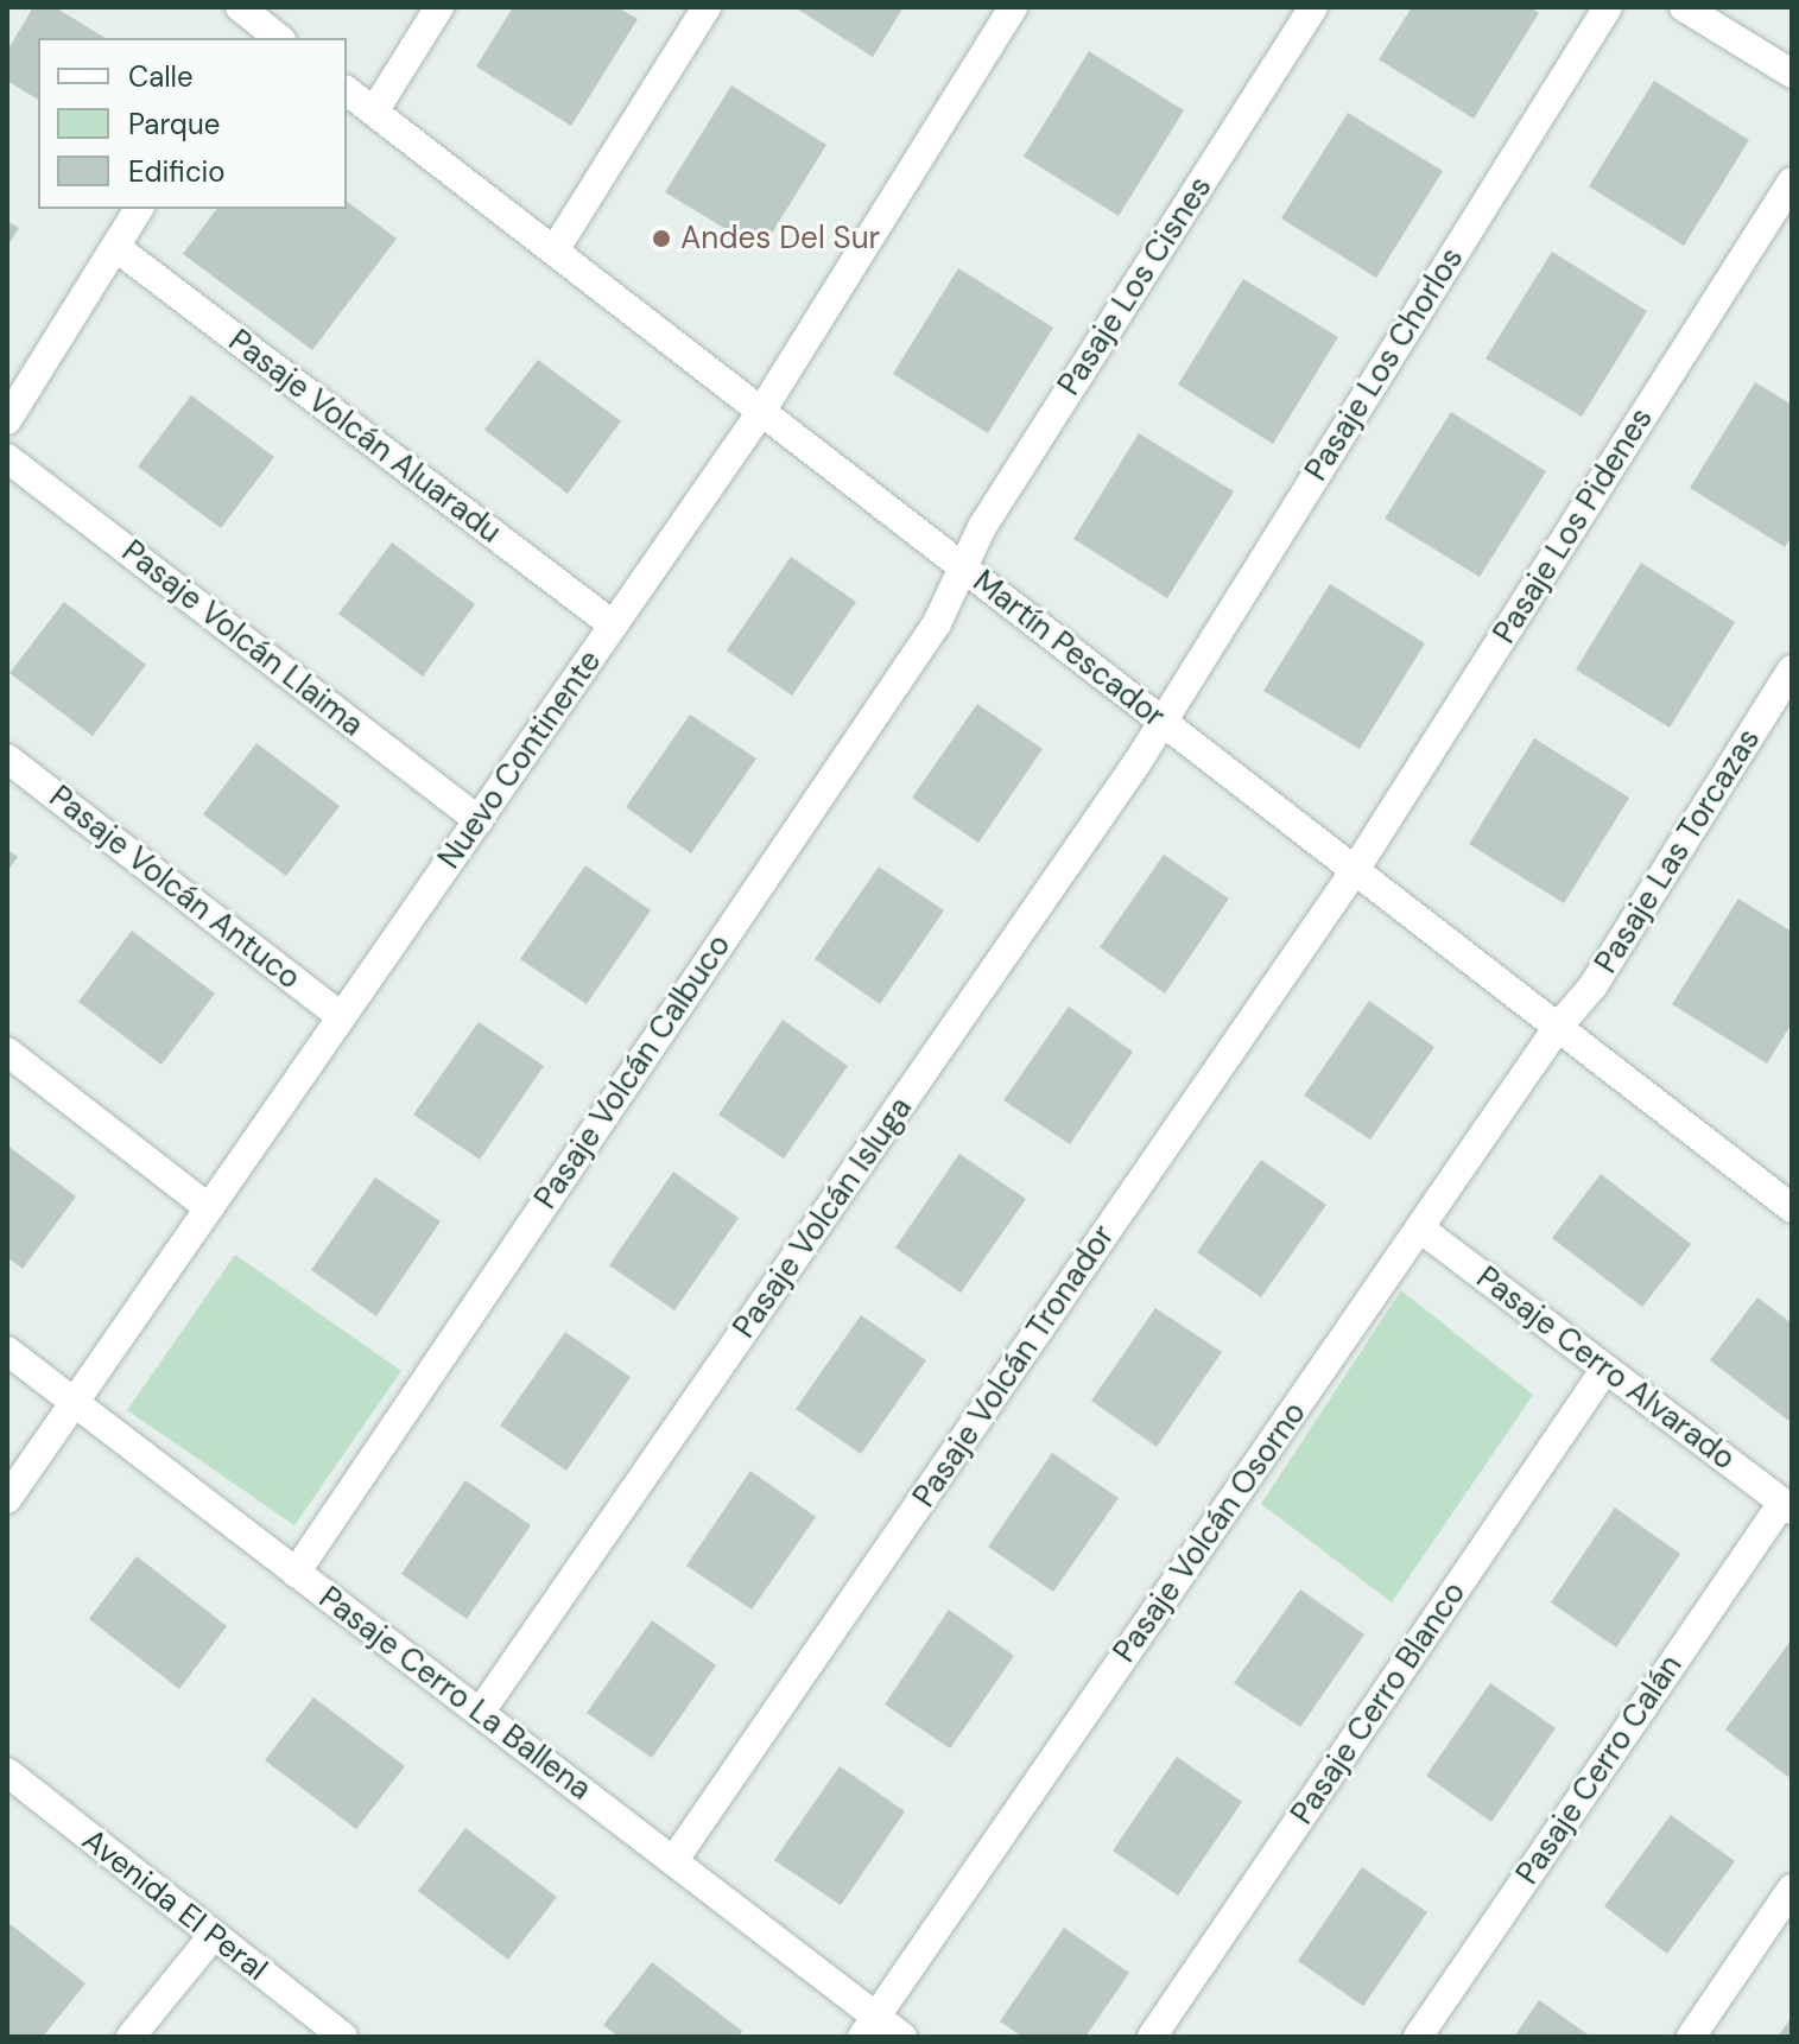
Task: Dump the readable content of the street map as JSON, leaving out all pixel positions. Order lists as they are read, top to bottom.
{
  "streets": {
    "street": [
      "Pasaje Los Cisnes",
      "Pasaje Los Chorlos",
      "Pasaje Volcán Aluaradu",
      "Pasaje Los Pidenes",
      "Pasaje Volcán Llaima",
      "Martín Pescador",
      "Nuevo Continente",
      "Pasaje Las Torcazas",
      "Pasaje Volcán Antuco",
      "Pasaje Volcán Calbuco",
      "Pasaje Volcán Isluga",
      "Pasaje Volcán Tronador",
      "Pasaje Cerro Alvarado",
      "Pasaje Volcán Osorno",
      "Pasaje Cerro La Ballena",
      "Pasaje Cerro Blanco",
      "Pasaje Cerro Calán",
      "Avenida El Peral"
    ]
  },
  "crossings": [
    ["Pasaje Los Cisnes", "Martín Pescador"],
    ["Pasaje Los Cisnes", "Pasaje Volcán Calbuco"],
    ["Pasaje Los Chorlos", "Martín Pescador"],
    ["Pasaje Los Chorlos", "Pasaje Volcán Isluga"],
    ["Pasaje Volcán Aluaradu", "Nuevo Continente"],
    ["Pasaje Los Pidenes", "Martín Pescador"],
    ["Pasaje Los Pidenes", "Pasaje Volcán Tronador"],
    ["Pasaje Volcán Llaima", "Nuevo Continente"],
    ["Martín Pescador", "Nuevo Continente"],
    ["Martín Pescador", "Pasaje Las Torcazas"],
    ["Martín Pescador", "Pasaje Volcán Calbuco"],
    ["Martín Pescador", "Pasaje Volcán Isluga"],
    ["Martín Pescador", "Pasaje Volcán Tronador"],
    ["Martín Pescador", "Pasaje Volcán Osorno"],
    ["Nuevo Continente", "Pasaje Volcán Antuco"],
    ["Nuevo Continente", "Pasaje Cerro La Ballena"],
    ["Pasaje Las Torcazas", "Pasaje Volcán Osorno"],
    ["Pasaje Volcán Calbuco", "Pasaje Cerro La Ballena"],
    ["Pasaje Volcán Isluga", "Pasaje Cerro La Ballena"],
    ["Pasaje Volcán Tronador", "Pasaje Cerro La Ballena"],
    ["Pasaje Cerro Alvarado", "Pasaje Volcán Osorno"],
    ["Pasaje Cerro Alvarado", "Pasaje Cerro Blanco"],
    ["Pasaje Cerro Alvarado", "Pasaje Cerro Calán"],
    ["Pasaje Volcán Osorno", "Pasaje Cerro La Ballena"]
  ],
  "places": ["Andes Del Sur"],
  "legend": ["Calle", "Parque", "Edificio"]
}
